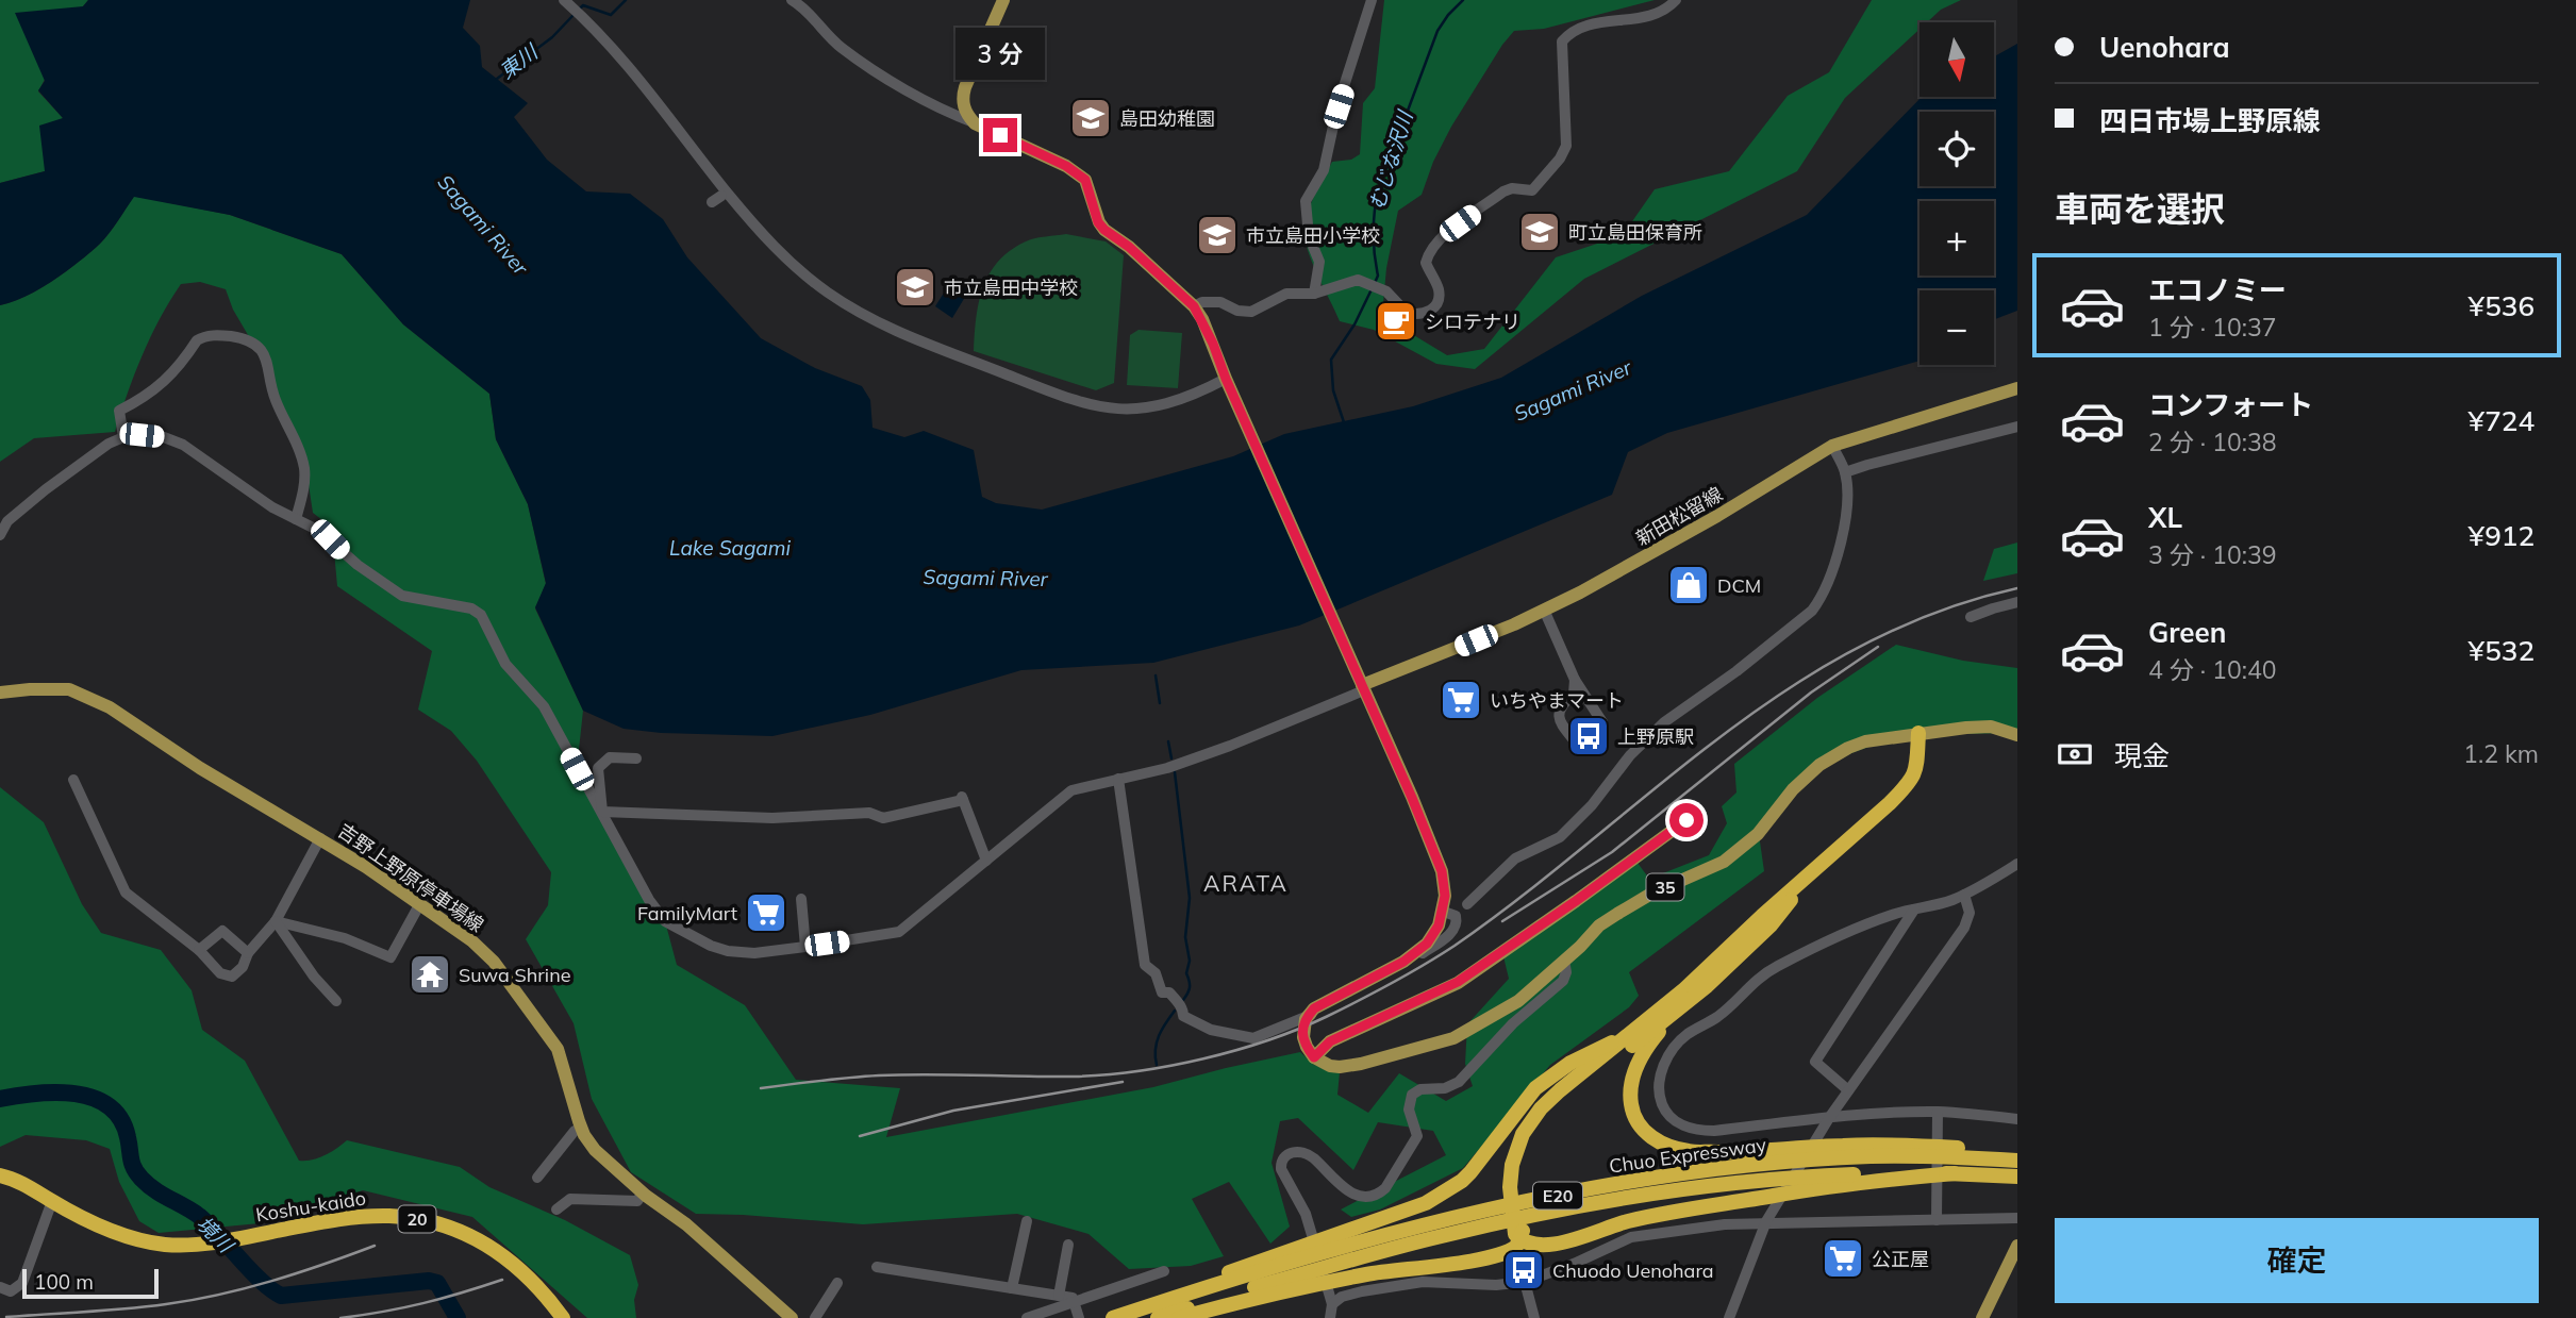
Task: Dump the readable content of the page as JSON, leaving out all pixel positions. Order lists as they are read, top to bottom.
{
  "streets": {
    "highway": [
      "Chuo Expressway",
      "E20",
      "Koshu-kaido",
      "20"
    ],
    "main road": ["新田松留線", "吉野上野原停車場線", "35"]
  },
  "districts": ["ARATA"],
  "water": [
    "東川",
    "むじな沢川",
    "Sagami River",
    "Lake Sagami",
    "境川"
  ],
  "places": {
    "school or university": [
      "島田幼稚園",
      "町立島田保育所",
      "市立島田小学校",
      "市立島田中学校"
    ],
    "cafe": ["シロテナリ"],
    "shop": ["DCM"],
    "supermarket": ["いちやまマート", "FamilyMart", "公正屋"],
    "bus stop": ["上野原駅", "Chuodo Uenohara"],
    "temple": ["Suwa Shrine"]
  },
  "scale_bar": "100 m",
  "north": "bottom",
  "page": {
    "banner": ["Uenohara", "四日市場上野原線"],
    "map_buttons": ["+", "−"],
    "bubble": "3 分",
    "heading": "車両を選択",
    "list": [
      {
        "name": "エコノミー",
        "note": "1 分 · 10:37",
        "value": "¥536"
      },
      {
        "name": "コンフォート",
        "note": "2 分 · 10:38",
        "value": "¥724"
      },
      {
        "name": "XL",
        "note": "3 分 · 10:39",
        "value": "¥912"
      },
      {
        "name": "Green",
        "note": "4 分 · 10:40",
        "value": "¥532"
      }
    ],
    "pay": ["現金", "1.2 km"],
    "buttons": "確定",
    "scale": "100 m"
  }
}
